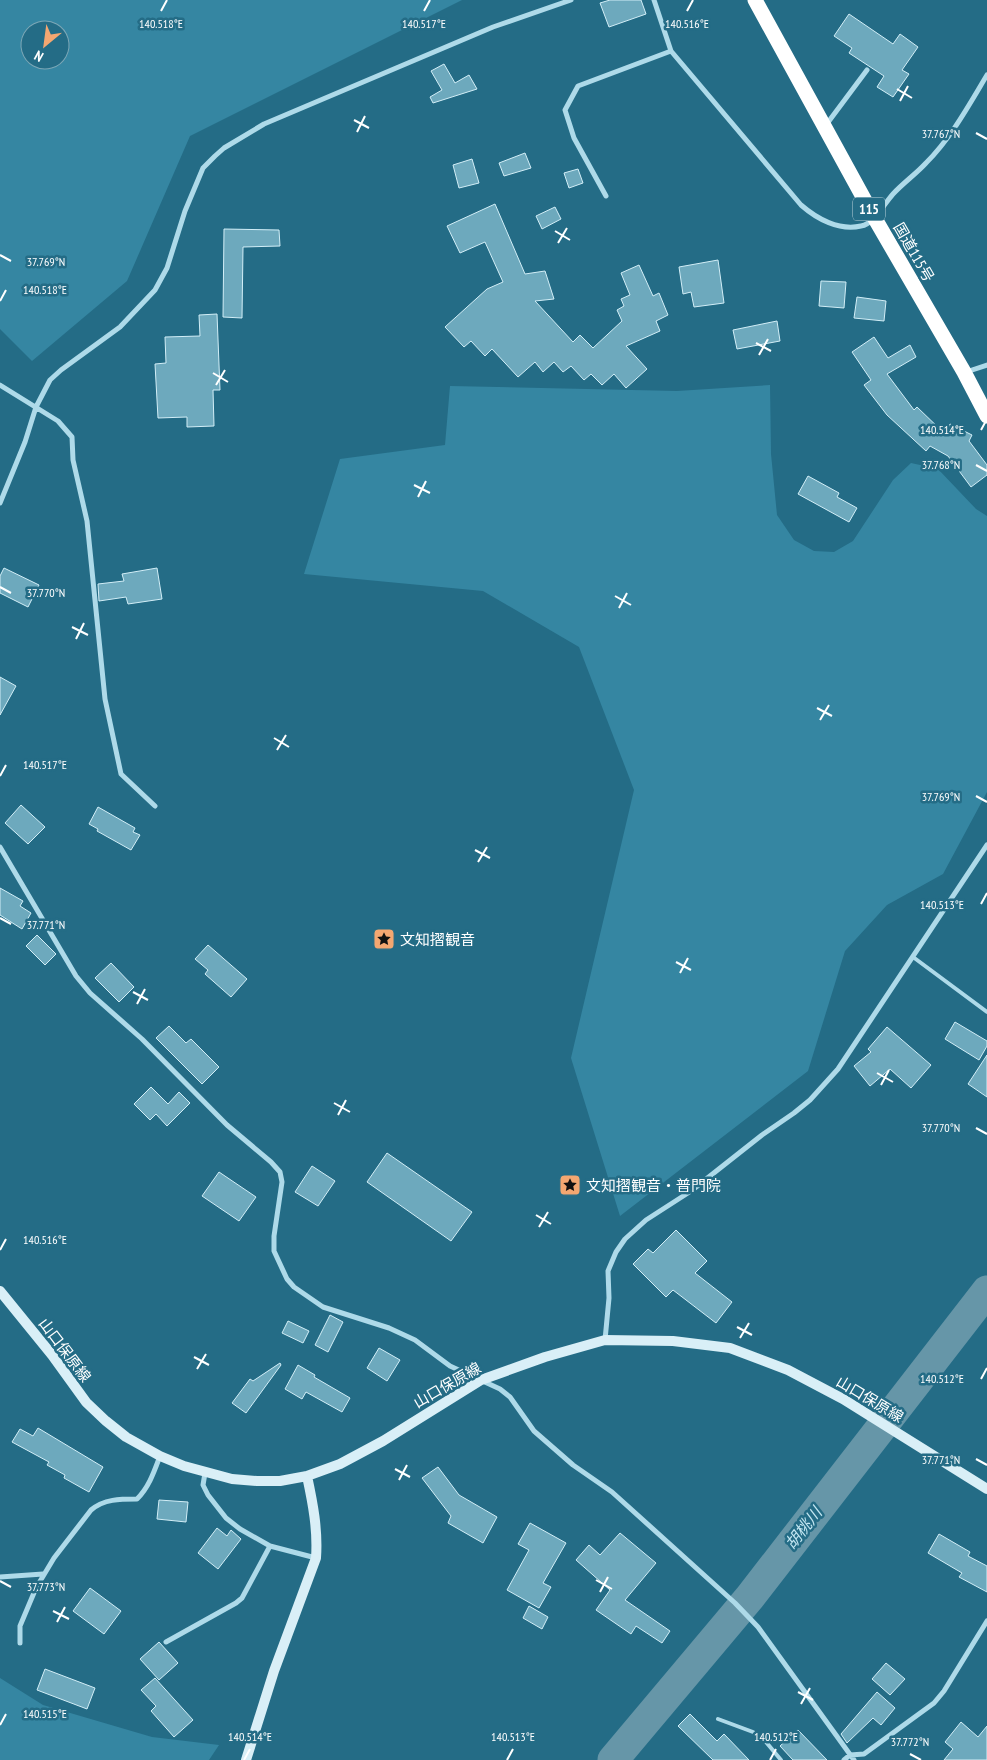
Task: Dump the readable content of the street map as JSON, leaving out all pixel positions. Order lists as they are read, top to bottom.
{
  "streets": {
    "highway": ["115", "国道115号"],
    "main road": ["山口保原線"]
  },
  "water": ["胡桃川"],
  "places": {
    "place": ["文知摺観音", "文知摺観音・普門院"]
  },
  "north": "bottom left",
  "coordinates": [
    "140.518°E",
    "140.517°E",
    "140.516°E",
    "37.767°N",
    "37.769°N",
    "140.514°E",
    "37.768°N",
    "37.770°N",
    "140.513°E",
    "37.771°N",
    "140.512°E",
    "37.773°N",
    "140.515°E",
    "37.772°N"
  ]
}
